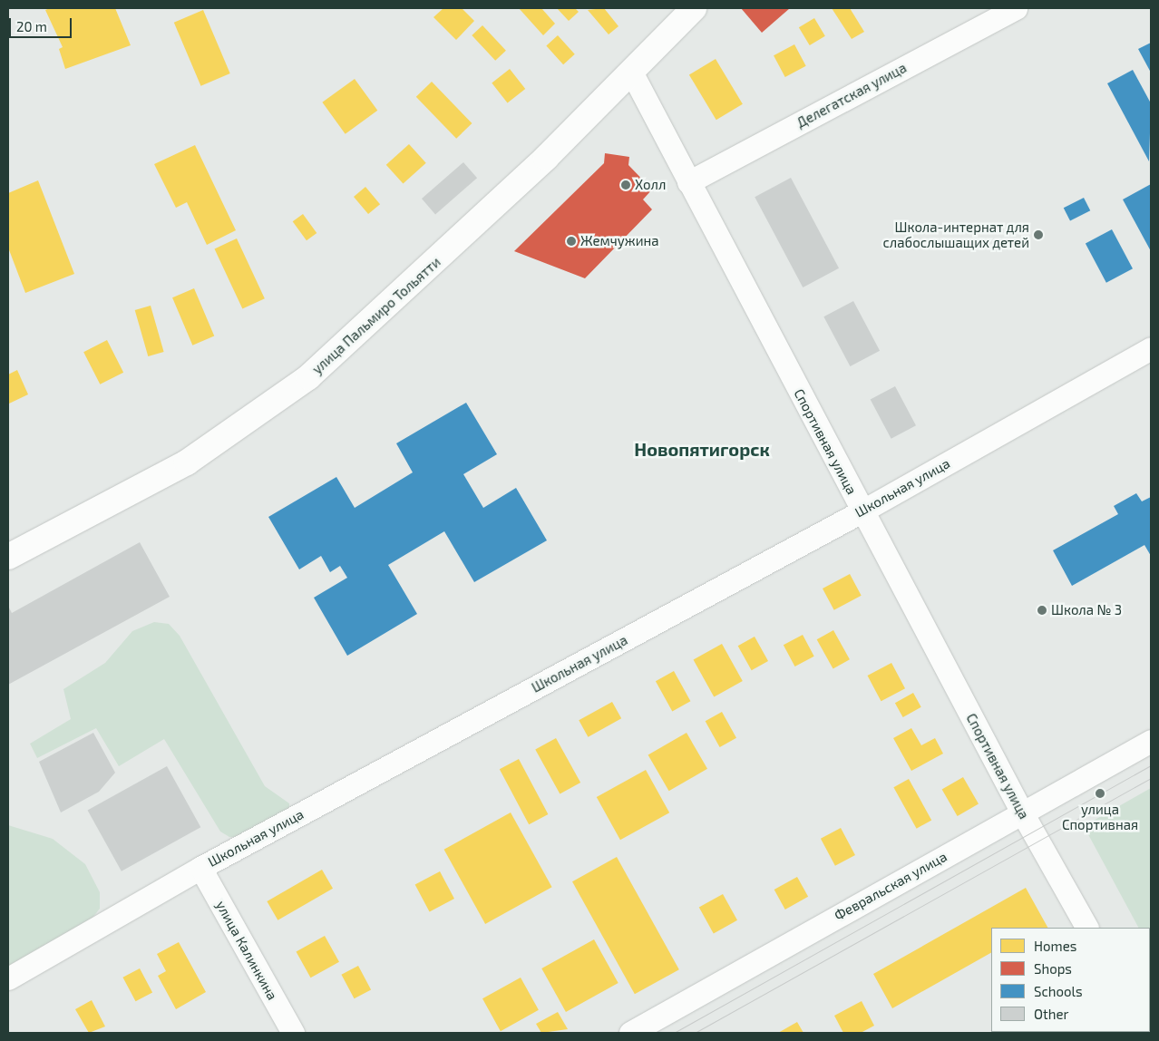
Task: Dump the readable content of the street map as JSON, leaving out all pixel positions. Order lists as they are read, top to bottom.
{
  "streets": {
    "street": [
      "Делегатская улица",
      "улица Пальмиро Тольятти",
      "Спортивная улица",
      "Школьная улица",
      "Февральская улица",
      "улица Калинкина"
    ]
  },
  "crossings": [
    ["Делегатская улица", "Спортивная улица"],
    ["улица Пальмиро Тольятти", "Спортивная улица"],
    ["Спортивная улица", "Школьная улица"],
    ["Спортивная улица", "Февральская улица"],
    ["Школьная улица", "улица Калинкина"]
  ],
  "districts": ["Новопятигорск"],
  "places": [
    "Холл",
    "Школа-интернат для слабослышащих детей",
    "Жемчужина",
    "Школа № 3",
    "улица Спортивная"
  ],
  "legend": [
    "Homes",
    "Shops",
    "Schools",
    "Other"
  ],
  "scale_bar": "20 m"
}
